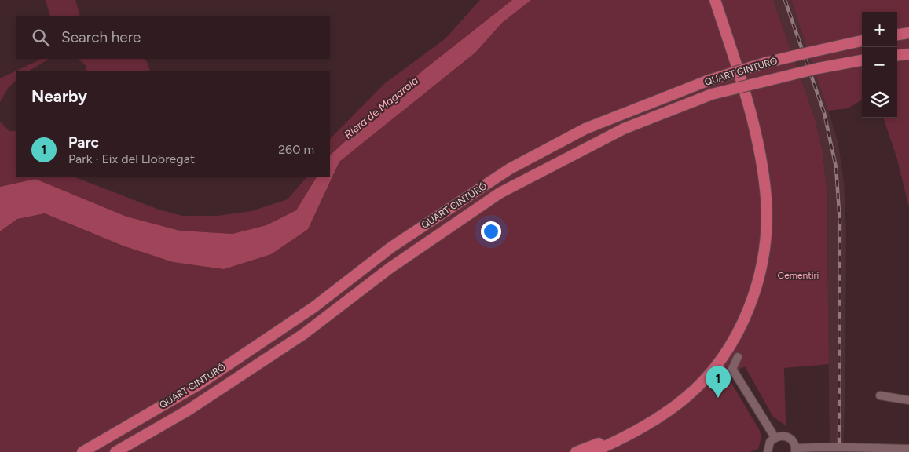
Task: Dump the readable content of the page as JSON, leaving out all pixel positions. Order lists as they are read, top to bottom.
{
  "streets": {
    "highway": ["QUART CINTURÓ"]
  },
  "water": ["Riera de Magarola"],
  "parks": ["Cementiri"],
  "page": {
    "map_buttons": ["+", "−"],
    "search": "Search here",
    "heading": "Nearby",
    "list": [
      {
        "mark": "1",
        "name": "Parc",
        "note": "Park · Eix del Llobregat",
        "value": "260 m"
      }
    ],
    "pins": "1"
  }
}
